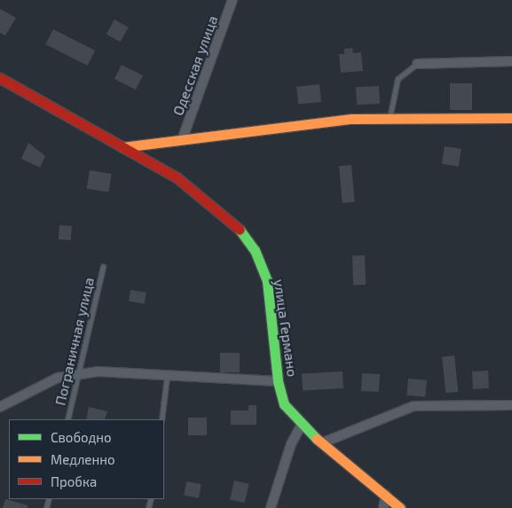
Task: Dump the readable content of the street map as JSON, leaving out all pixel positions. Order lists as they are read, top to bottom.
{
  "streets": {
    "main road": ["улица Германо"],
    "street": ["Одесская улица"],
    "lane": ["Пограничная улица"]
  },
  "legend": ["Свободно", "Медленно", "Пробка"]
}
